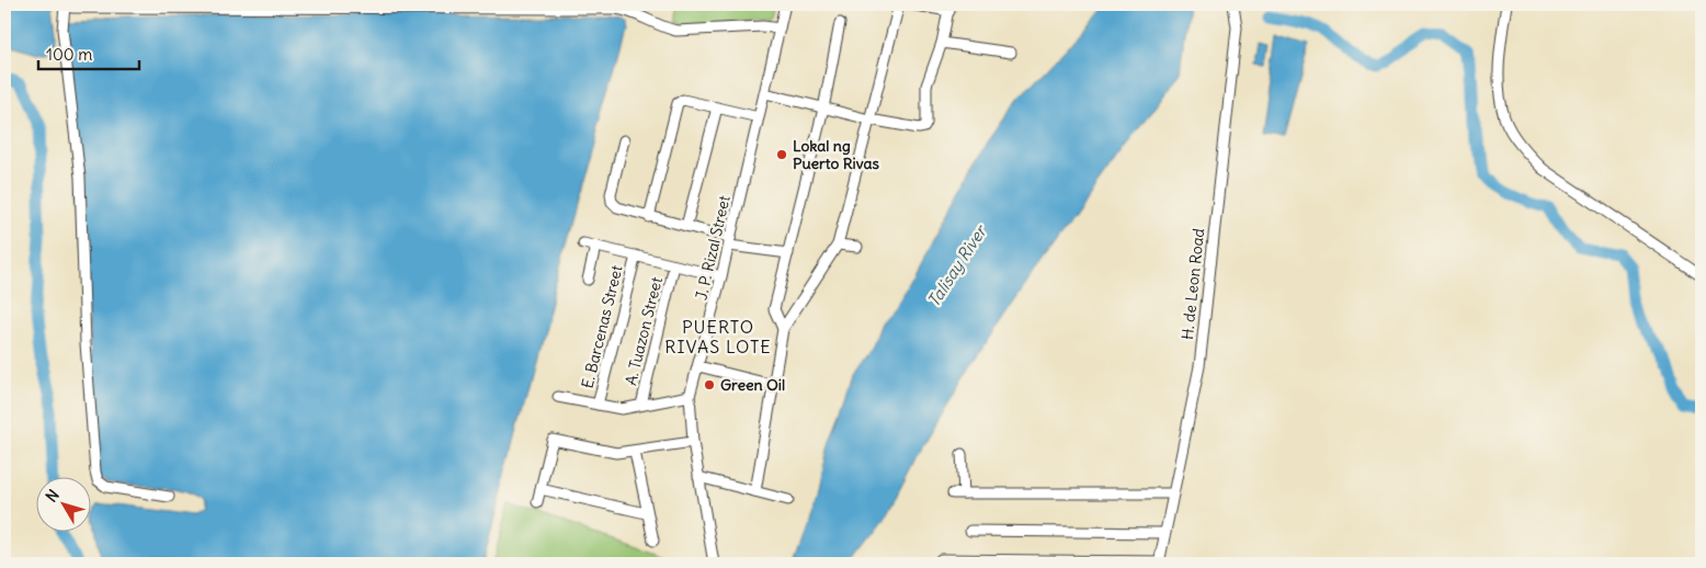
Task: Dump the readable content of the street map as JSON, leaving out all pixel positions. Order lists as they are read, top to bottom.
{
  "streets": {
    "street": [
      "J. P. Rizal Street",
      "H. de Leon Road",
      "E. Barcenas Street",
      "A. Tuazon Street"
    ]
  },
  "districts": ["PUERTO RIVAS LOTE"],
  "water": ["Talisay River"],
  "places": ["Lokal ng Puerto Rivas", "Green Oil"],
  "scale_bar": "100 m",
  "north": "top left"
}
